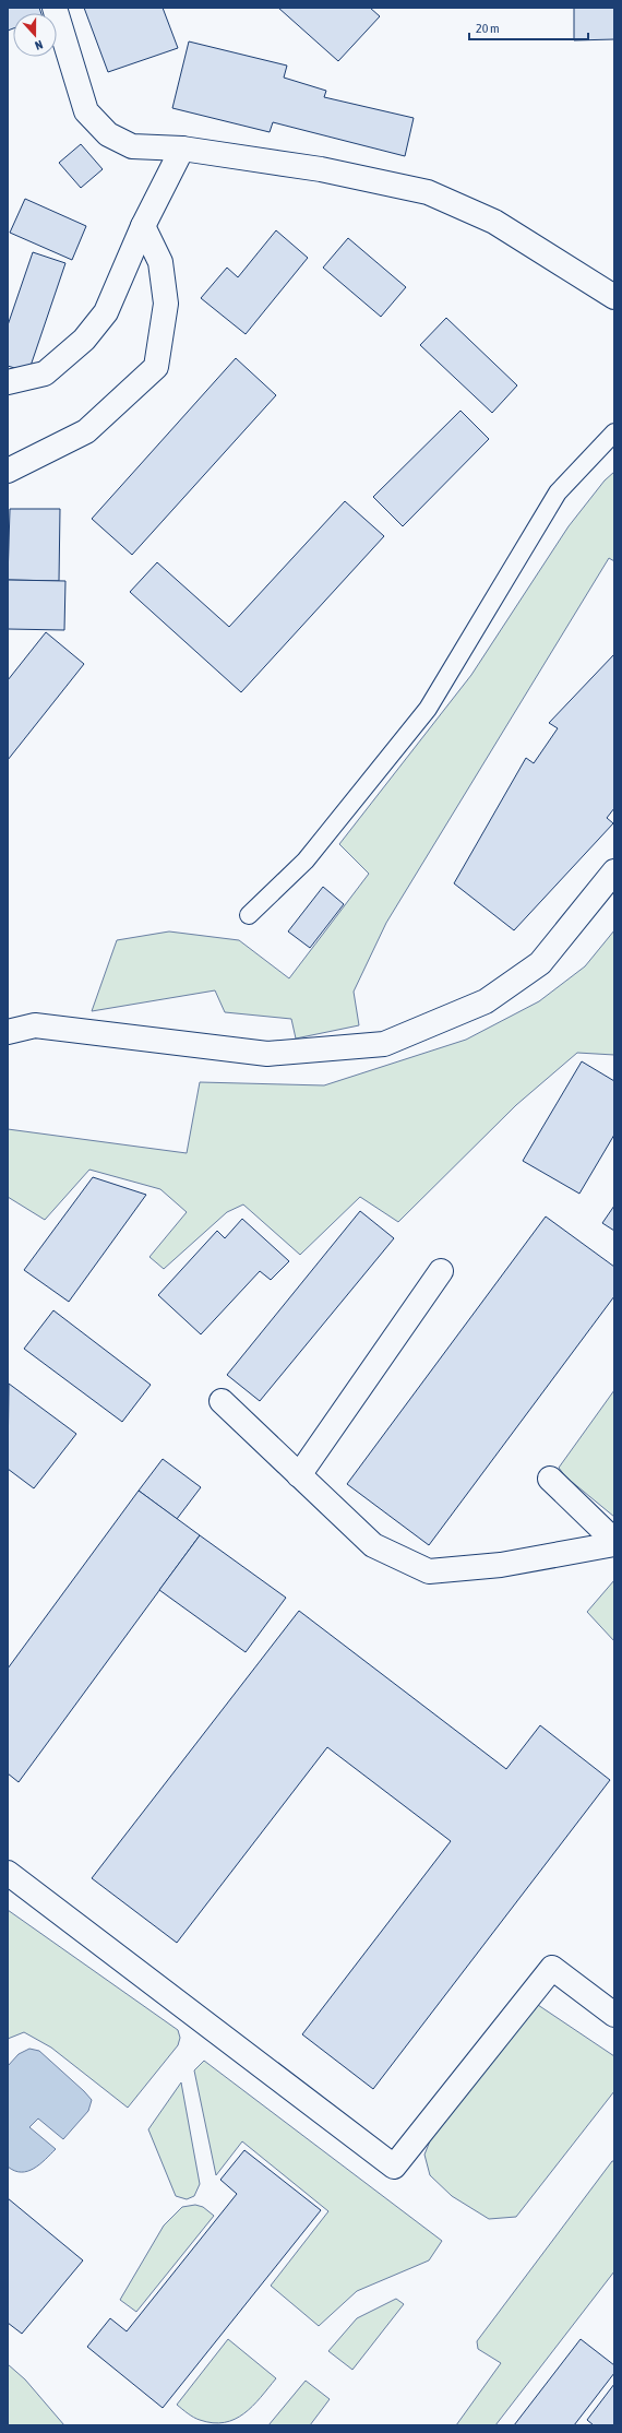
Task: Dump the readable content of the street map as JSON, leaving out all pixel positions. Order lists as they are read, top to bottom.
{
  "scale_bar": "20 m",
  "north": "bottom"
}
